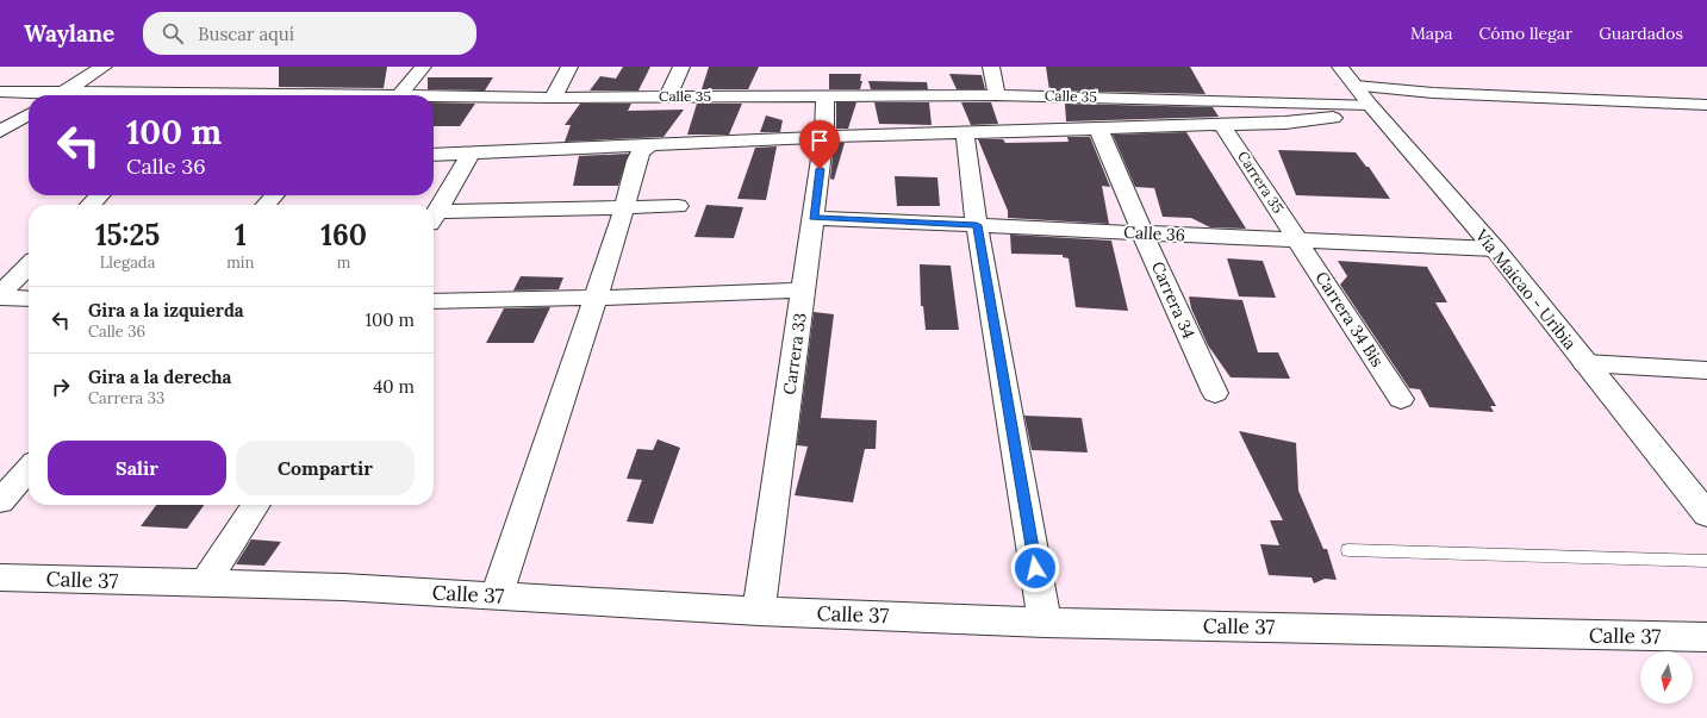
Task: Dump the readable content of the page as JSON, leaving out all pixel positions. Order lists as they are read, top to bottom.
{
  "streets": {
    "street": [
      "Calle 35",
      "Carrera 35",
      "Calle 36",
      "Vía Maicao - Uribia",
      "Carrera 34",
      "Carrera 34 Bis",
      "Carrera 33",
      "Calle 37"
    ]
  },
  "crossings": [
    ["Calle 35", "Carrera 35"],
    ["Calle 35", "Vía Maicao - Uribia"],
    ["Calle 35", "Carrera 34"],
    ["Calle 35", "Carrera 33"],
    ["Carrera 35", "Calle 36"],
    ["Carrera 35", "Carrera 34 Bis"],
    ["Calle 36", "Vía Maicao - Uribia"],
    ["Calle 36", "Carrera 34"],
    ["Calle 36", "Carrera 34 Bis"],
    ["Calle 36", "Carrera 33"],
    ["Carrera 33", "Calle 37"]
  ],
  "north": "bottom",
  "page": {
    "header": "Waylane",
    "search": "Buscar aquí",
    "nav": ["Mapa", "Cómo llegar", "Guardados"],
    "turn": ["100 m", "Calle 36"],
    "eta": [
      "15:25",
      "Llegada",
      "1",
      "min",
      "160",
      "m"
    ],
    "list": [
      {
        "name": "Gira a la izquierda",
        "note": "Calle 36",
        "value": "100 m"
      },
      {
        "name": "Gira a la derecha",
        "note": "Carrera 33",
        "value": "40 m"
      }
    ],
    "buttons": ["Salir", "Compartir"]
  }
}
